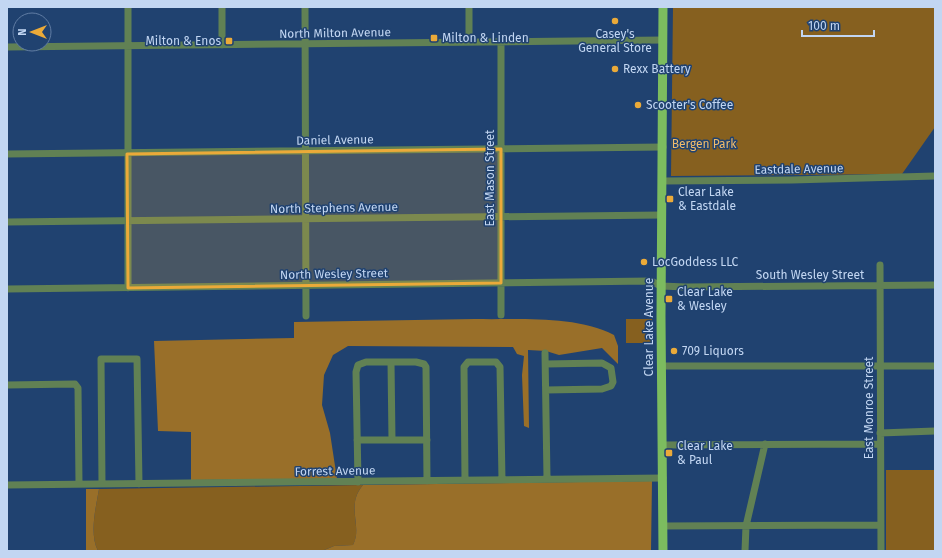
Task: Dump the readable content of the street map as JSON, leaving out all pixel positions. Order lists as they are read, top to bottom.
{
  "streets": {
    "main road": ["Clear Lake Avenue"],
    "street": [
      "North Milton Avenue",
      "Daniel Avenue",
      "Eastdale Avenue",
      "East Mason Street",
      "North Stephens Avenue",
      "North Wesley Street",
      "South Wesley Street",
      "East Monroe Street",
      "Forrest Avenue"
    ]
  },
  "crossings": [
    ["North Milton Avenue", "East Mason Street"],
    ["North Milton Avenue", "Clear Lake Avenue"],
    ["Daniel Avenue", "East Mason Street"],
    ["Daniel Avenue", "Clear Lake Avenue"],
    ["Eastdale Avenue", "Clear Lake Avenue"],
    ["East Mason Street", "North Stephens Avenue"],
    ["East Mason Street", "North Wesley Street"],
    ["North Stephens Avenue", "Clear Lake Avenue"],
    ["North Wesley Street", "South Wesley Street"],
    ["North Wesley Street", "Clear Lake Avenue"],
    ["South Wesley Street", "Clear Lake Avenue"],
    ["South Wesley Street", "East Monroe Street"],
    ["Clear Lake Avenue", "Forrest Avenue"]
  ],
  "parks": ["Bergen Park"],
  "places": {
    "other": [
      "Casey's General Store",
      "Rexx Battery",
      "Scooter's Coffee",
      "LocGoddess LLC",
      "709 Liquors"
    ],
    "transit": [
      "Milton & Linden",
      "Milton & Enos",
      "Clear Lake & Eastdale",
      "Clear Lake & Wesley",
      "Clear Lake & Paul"
    ]
  },
  "scale_bar": "100 m",
  "north": "left"
}
